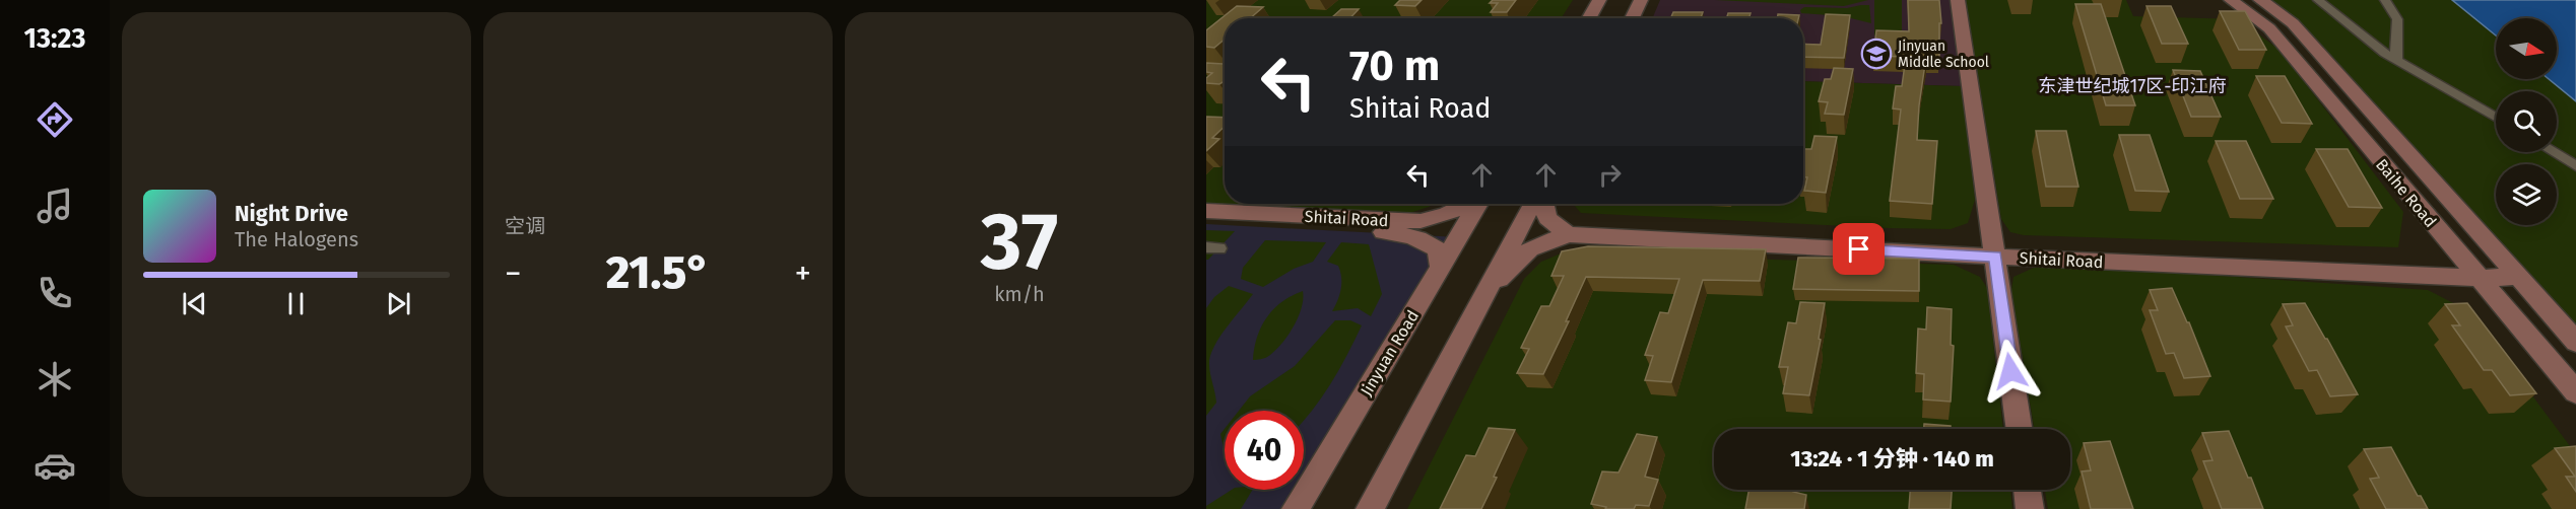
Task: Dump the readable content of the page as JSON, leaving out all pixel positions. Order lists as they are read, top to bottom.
{
  "streets": {
    "street": ["Baihe Road", "Shitai Road", "Jinyuan Road"]
  },
  "crossings": [
    ["Baihe Road", "Shitai Road"],
    ["Shitai Road", "Jinyuan Road"]
  ],
  "districts": ["东津世纪城17区-印江府"],
  "places": {
    "school or university": ["Jinyuan Middle School"]
  },
  "north": "right",
  "page": {
    "tabs": "13:23",
    "tile": [
      "空调",
      ["37", "km/h"]
    ],
    "turn": ["70 m", "Shitai Road"],
    "song": ["Night Drive", "The Halogens"],
    "heat": ["−", "21.5°", "+"],
    "limit": "40",
    "trip": "13:24 · 1 分钟 · 140 m"
  }
}
